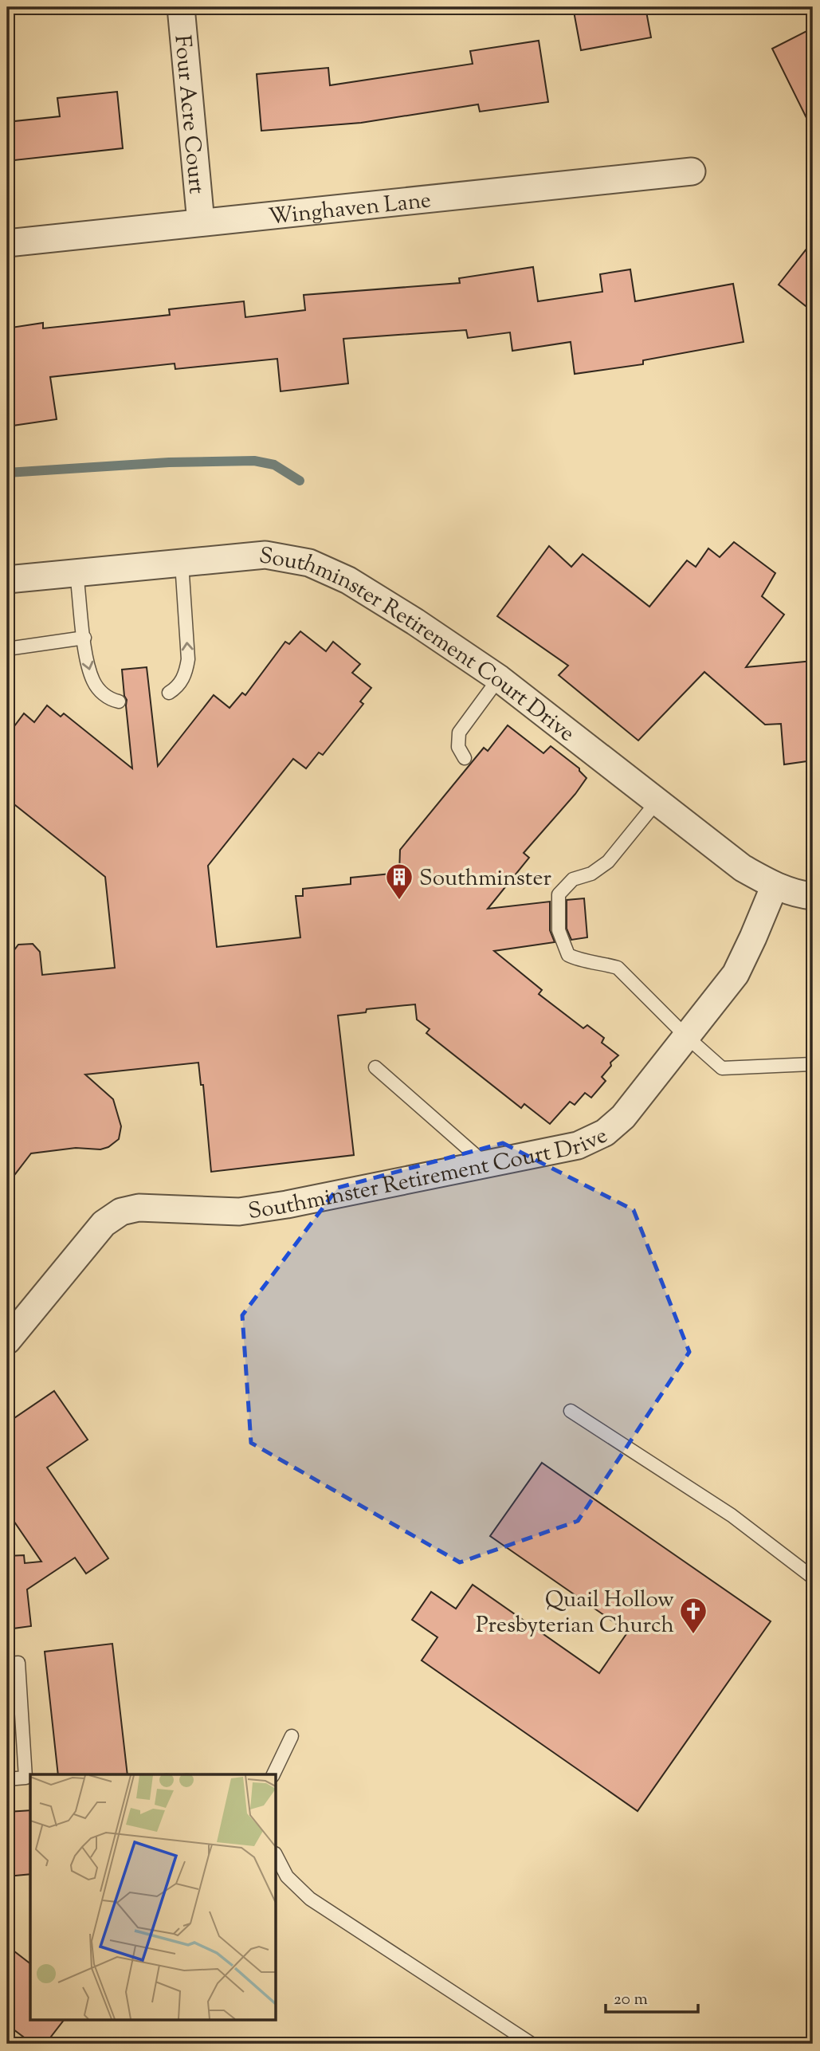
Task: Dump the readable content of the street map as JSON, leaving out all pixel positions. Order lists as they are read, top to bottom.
{
  "streets": {
    "street": ["Four Acre Court", "Winghaven Lane", "Southminster Retirement Court Drive"]
  },
  "crossings": [
    ["Four Acre Court", "Winghaven Lane"]
  ],
  "places": {
    "building": ["Southminster"],
    "church": ["Quail Hollow Presbyterian Church"]
  },
  "scale_bar": "20 m"
}
